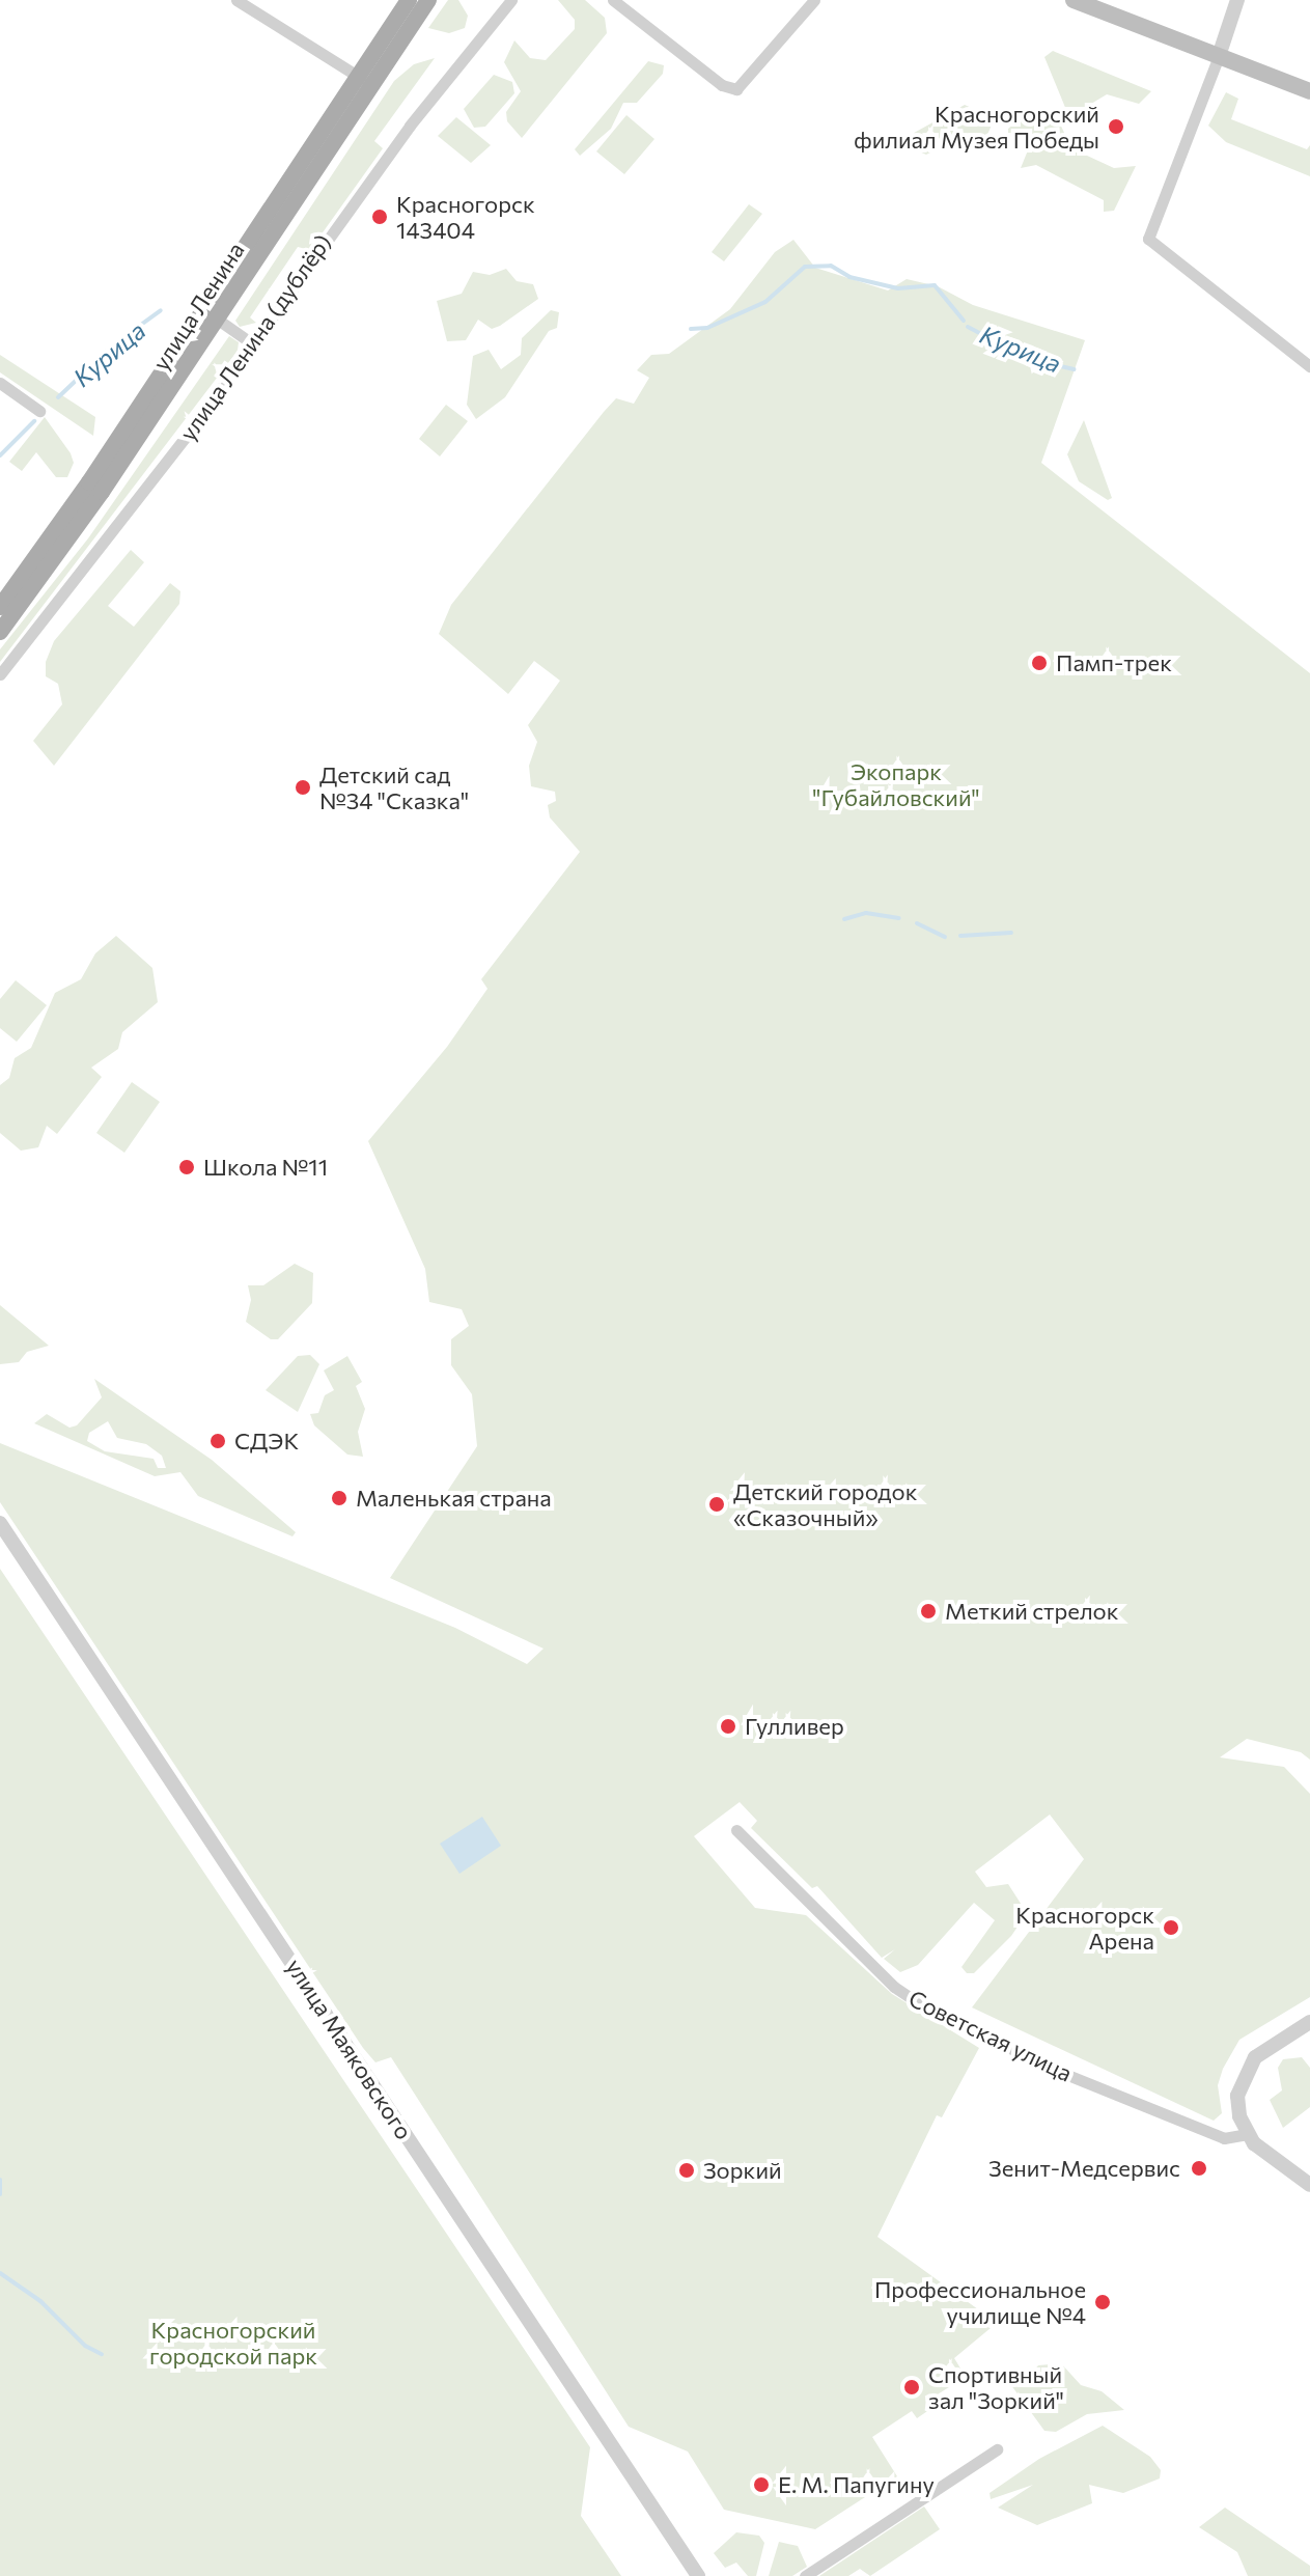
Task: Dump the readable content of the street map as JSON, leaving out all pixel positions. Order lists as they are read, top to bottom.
{
  "streets": {
    "main road": ["улица Ленина"],
    "street": ["улица Ленина (дублёр)", "Советская улица", "улица Маяковского"]
  },
  "water": ["Курица"],
  "parks": ["Экопарк \"Губайловский\"", "Красногорский городской парк"],
  "places": [
    "Красногорский филиал Музея Победы",
    "Красногорск 143404",
    "Памп-трек",
    "Детский сад №34 \"Сказка\"",
    "Школа №11",
    "СДЭК",
    "Маленькая страна",
    "Детский городок «Сказочный»",
    "Меткий стрелок",
    "Гулливер",
    "Красногорск Арена",
    "Зенит-Медсервис",
    "Зоркий",
    "Профессиональное училище №4",
    "Спортивный зал \"Зоркий\"",
    "Е. М. Папугину"
  ]
}
